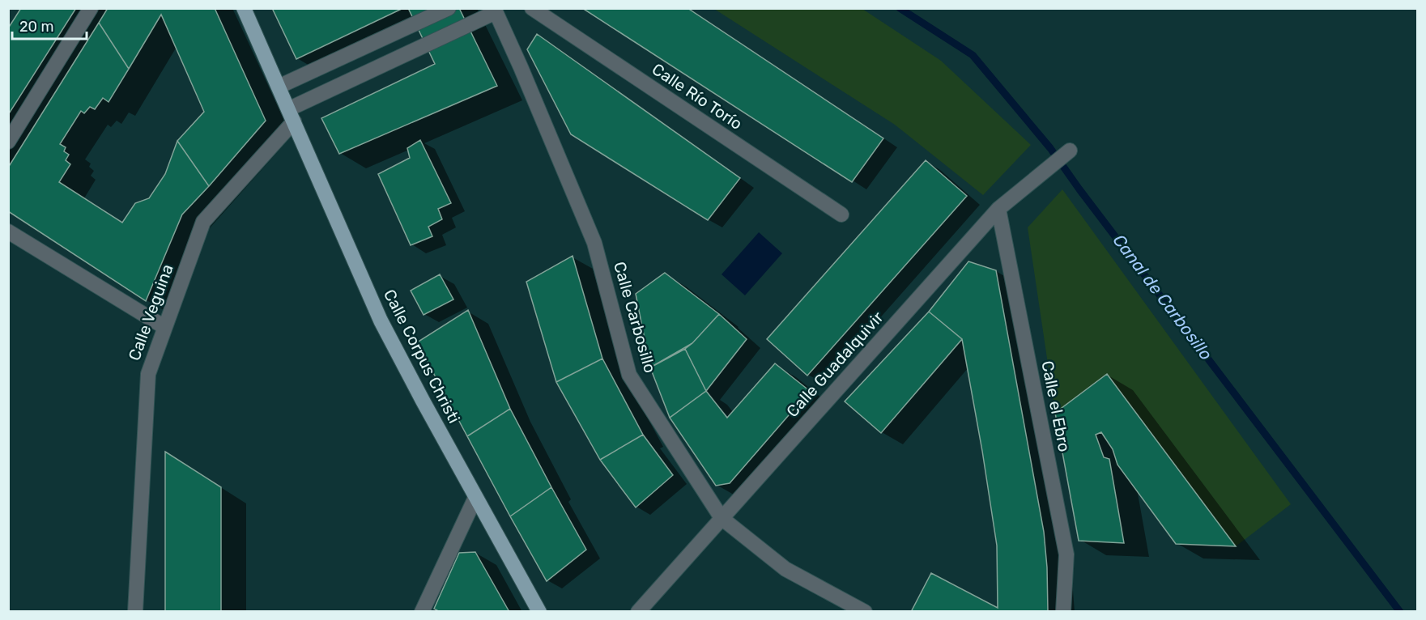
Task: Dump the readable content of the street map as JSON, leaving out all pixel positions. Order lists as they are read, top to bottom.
{
  "streets": {
    "main road": ["Calle Corpus Christi"],
    "street": [
      "Calle Río Torío",
      "Calle Veguina",
      "Calle Carbosillo",
      "Calle Guadalquivir",
      "Calle el Ebro"
    ]
  },
  "crossings": [
    ["Calle Veguina", "Calle Corpus Christi"],
    ["Calle Carbosillo", "Calle Guadalquivir"],
    ["Calle Guadalquivir", "Calle el Ebro"]
  ],
  "water": ["Canal de Carbosillo"],
  "scale_bar": "20 m"
}
